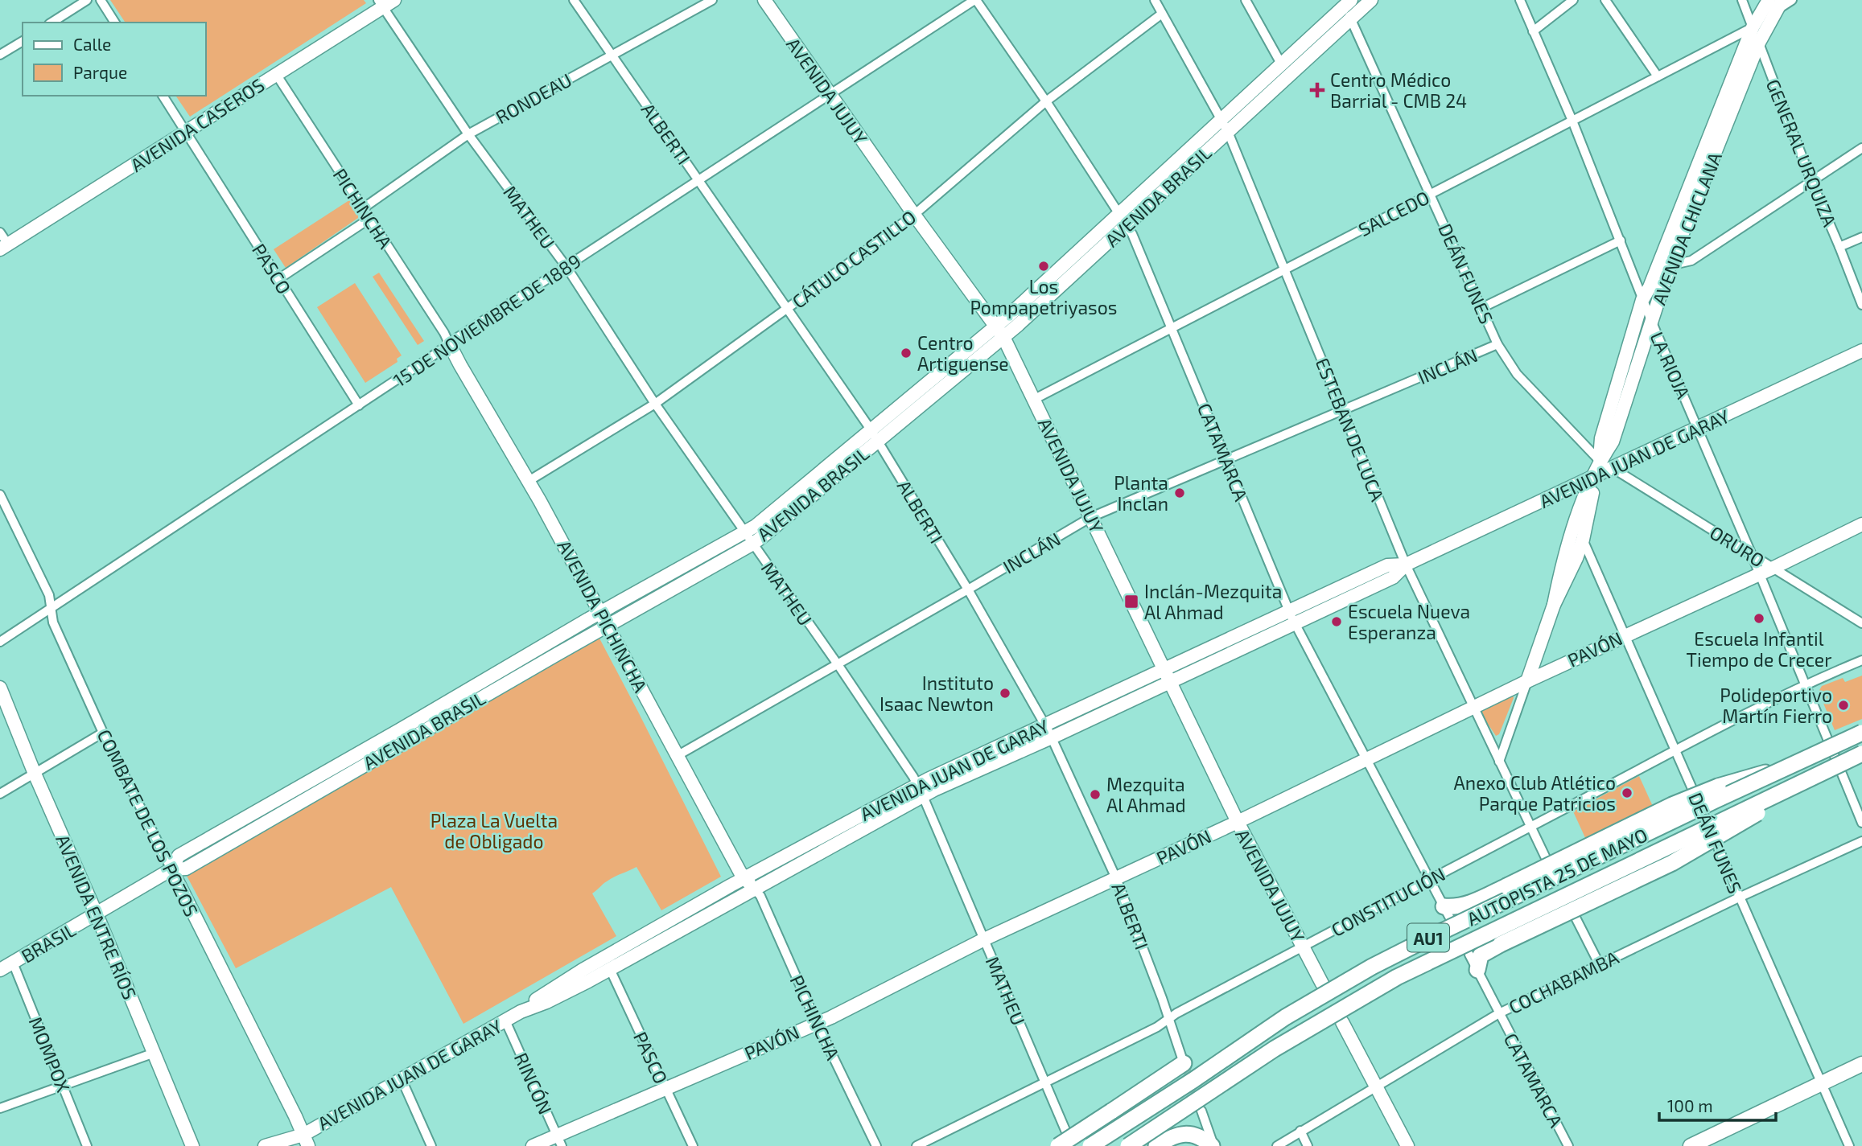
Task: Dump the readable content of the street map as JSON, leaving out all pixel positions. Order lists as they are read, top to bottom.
{
  "streets": {
    "highway": ["AUTOPISTA 25 DE MAYO", "AU1"],
    "main road": [
      "AVENIDA JUJUY",
      "AVENIDA CASEROS",
      "AVENIDA BRASIL",
      "AVENIDA CHICLANA",
      "AVENIDA JUAN DE GARAY",
      "AVENIDA PICHINCHA",
      "PAVÓN",
      "COMBATE DE LOS POZOS",
      "AVENIDA ENTRE RÍOS",
      "BRASIL"
    ],
    "street": [
      "RONDEAU",
      "ALBERTI",
      "GENERAL URQUIZA",
      "PICHINCHA",
      "SALCEDO",
      "MATHEU",
      "CÁTULO CASTILLO",
      "PASCO",
      "DEÁN FUNES",
      "15 DE NOVIEMBRE DE 1889",
      "LA RIOJA",
      "INCLÁN",
      "ESTEBAN DE LUCA",
      "CATAMARCA",
      "ORURO",
      "CONSTITUCIÓN",
      "COCHABAMBA",
      "MOMPOX",
      "RINCÓN"
    ]
  },
  "crossings": [
    ["AVENIDA JUJUY", "AVENIDA BRASIL"],
    ["AVENIDA JUJUY", "SALCEDO"],
    ["AVENIDA JUJUY", "CÁTULO CASTILLO"],
    ["AVENIDA JUJUY", "15 DE NOVIEMBRE DE 1889"],
    ["AVENIDA JUJUY", "INCLÁN"],
    ["AVENIDA JUJUY", "AVENIDA JUAN DE GARAY"],
    ["AVENIDA JUJUY", "PAVÓN"],
    ["AVENIDA JUJUY", "CONSTITUCIÓN"],
    ["RONDEAU", "ALBERTI"],
    ["RONDEAU", "PICHINCHA"],
    ["RONDEAU", "MATHEU"],
    ["AVENIDA CASEROS", "PICHINCHA"],
    ["AVENIDA CASEROS", "MATHEU"],
    ["AVENIDA CASEROS", "PASCO"],
    ["ALBERTI", "AVENIDA BRASIL"],
    ["ALBERTI", "CÁTULO CASTILLO"],
    ["ALBERTI", "15 DE NOVIEMBRE DE 1889"],
    ["ALBERTI", "INCLÁN"],
    ["ALBERTI", "AVENIDA JUAN DE GARAY"],
    ["ALBERTI", "PAVÓN"],
    ["ALBERTI", "CONSTITUCIÓN"],
    ["GENERAL URQUIZA", "SALCEDO"],
    ["GENERAL URQUIZA", "AVENIDA CHICLANA"],
    ["AVENIDA BRASIL", "MATHEU"],
    ["AVENIDA BRASIL", "DEÁN FUNES"],
    ["AVENIDA BRASIL", "ESTEBAN DE LUCA"],
    ["AVENIDA BRASIL", "CATAMARCA"],
    ["AVENIDA BRASIL", "AVENIDA PICHINCHA"],
    ["AVENIDA BRASIL", "COMBATE DE LOS POZOS"],
    ["AVENIDA BRASIL", "AVENIDA ENTRE RÍOS"],
    ["AVENIDA BRASIL", "BRASIL"],
    ["PICHINCHA", "15 DE NOVIEMBRE DE 1889"],
    ["PICHINCHA", "AVENIDA JUAN DE GARAY"],
    ["PICHINCHA", "AVENIDA PICHINCHA"],
    ["PICHINCHA", "PAVÓN"],
    ["SALCEDO", "AVENIDA CHICLANA"],
    ["SALCEDO", "DEÁN FUNES"],
    ["SALCEDO", "LA RIOJA"],
    ["SALCEDO", "ESTEBAN DE LUCA"],
    ["SALCEDO", "CATAMARCA"],
    ["MATHEU", "CÁTULO CASTILLO"],
    ["MATHEU", "15 DE NOVIEMBRE DE 1889"],
    ["MATHEU", "INCLÁN"],
    ["MATHEU", "AVENIDA JUAN DE GARAY"],
    ["MATHEU", "PAVÓN"],
    ["MATHEU", "CONSTITUCIÓN"],
    ["AVENIDA CHICLANA", "DEÁN FUNES"],
    ["AVENIDA CHICLANA", "LA RIOJA"],
    ["AVENIDA CHICLANA", "ESTEBAN DE LUCA"],
    ["AVENIDA CHICLANA", "AVENIDA JUAN DE GARAY"],
    ["AVENIDA CHICLANA", "PAVÓN"],
    ["CÁTULO CASTILLO", "ESTEBAN DE LUCA"],
    ["CÁTULO CASTILLO", "CATAMARCA"],
    ["CÁTULO CASTILLO", "AVENIDA PICHINCHA"],
    ["PASCO", "15 DE NOVIEMBRE DE 1889"],
    ["PASCO", "AVENIDA JUAN DE GARAY"],
    ["PASCO", "PAVÓN"],
    ["DEÁN FUNES", "INCLÁN"],
    ["DEÁN FUNES", "PAVÓN"],
    ["DEÁN FUNES", "CONSTITUCIÓN"],
    ["DEÁN FUNES", "COCHABAMBA"],
    ["15 DE NOVIEMBRE DE 1889", "CATAMARCA"],
    ["15 DE NOVIEMBRE DE 1889", "AVENIDA PICHINCHA"],
    ["15 DE NOVIEMBRE DE 1889", "COMBATE DE LOS POZOS"],
    ["LA RIOJA", "AVENIDA JUAN DE GARAY"],
    ["LA RIOJA", "ORURO"],
    ["LA RIOJA", "PAVÓN"],
    ["LA RIOJA", "CONSTITUCIÓN"],
    ["INCLÁN", "ESTEBAN DE LUCA"],
    ["INCLÁN", "CATAMARCA"],
    ["INCLÁN", "AVENIDA PICHINCHA"],
    ["ESTEBAN DE LUCA", "AVENIDA JUAN DE GARAY"],
    ["ESTEBAN DE LUCA", "PAVÓN"],
    ["ESTEBAN DE LUCA", "CONSTITUCIÓN"],
    ["CATAMARCA", "AVENIDA JUAN DE GARAY"],
    ["CATAMARCA", "PAVÓN"],
    ["CATAMARCA", "CONSTITUCIÓN"],
    ["CATAMARCA", "COCHABAMBA"],
    ["AVENIDA JUAN DE GARAY", "ORURO"],
    ["AVENIDA JUAN DE GARAY", "AVENIDA PICHINCHA"],
    ["AVENIDA JUAN DE GARAY", "COMBATE DE LOS POZOS"],
    ["AVENIDA JUAN DE GARAY", "RINCÓN"],
    ["ORURO", "PAVÓN"],
    ["PAVÓN", "RINCÓN"],
    ["AVENIDA ENTRE RÍOS", "BRASIL"],
    ["BRASIL", "MOMPOX"]
  ],
  "parks": ["Plaza La Vuelta de Obligado"],
  "places": {
    "health": ["Centro Médico Barrial - CMB 24"],
    "other": [
      "Los Pompapetriyasos",
      "Centro Artiguense",
      "Planta Inclan",
      "Escuela Infantil Tiempo de Crecer",
      "Escuela Nueva Esperanza",
      "Instituto Isaac Newton",
      "Polideportivo Martín Fierro",
      "Anexo Club Atlético Parque Patricios",
      "Mezquita Al Ahmad"
    ],
    "transit": ["Inclán-Mezquita Al Ahmad"]
  },
  "legend": ["Calle", "Parque"],
  "scale_bar": "100 m"
}
